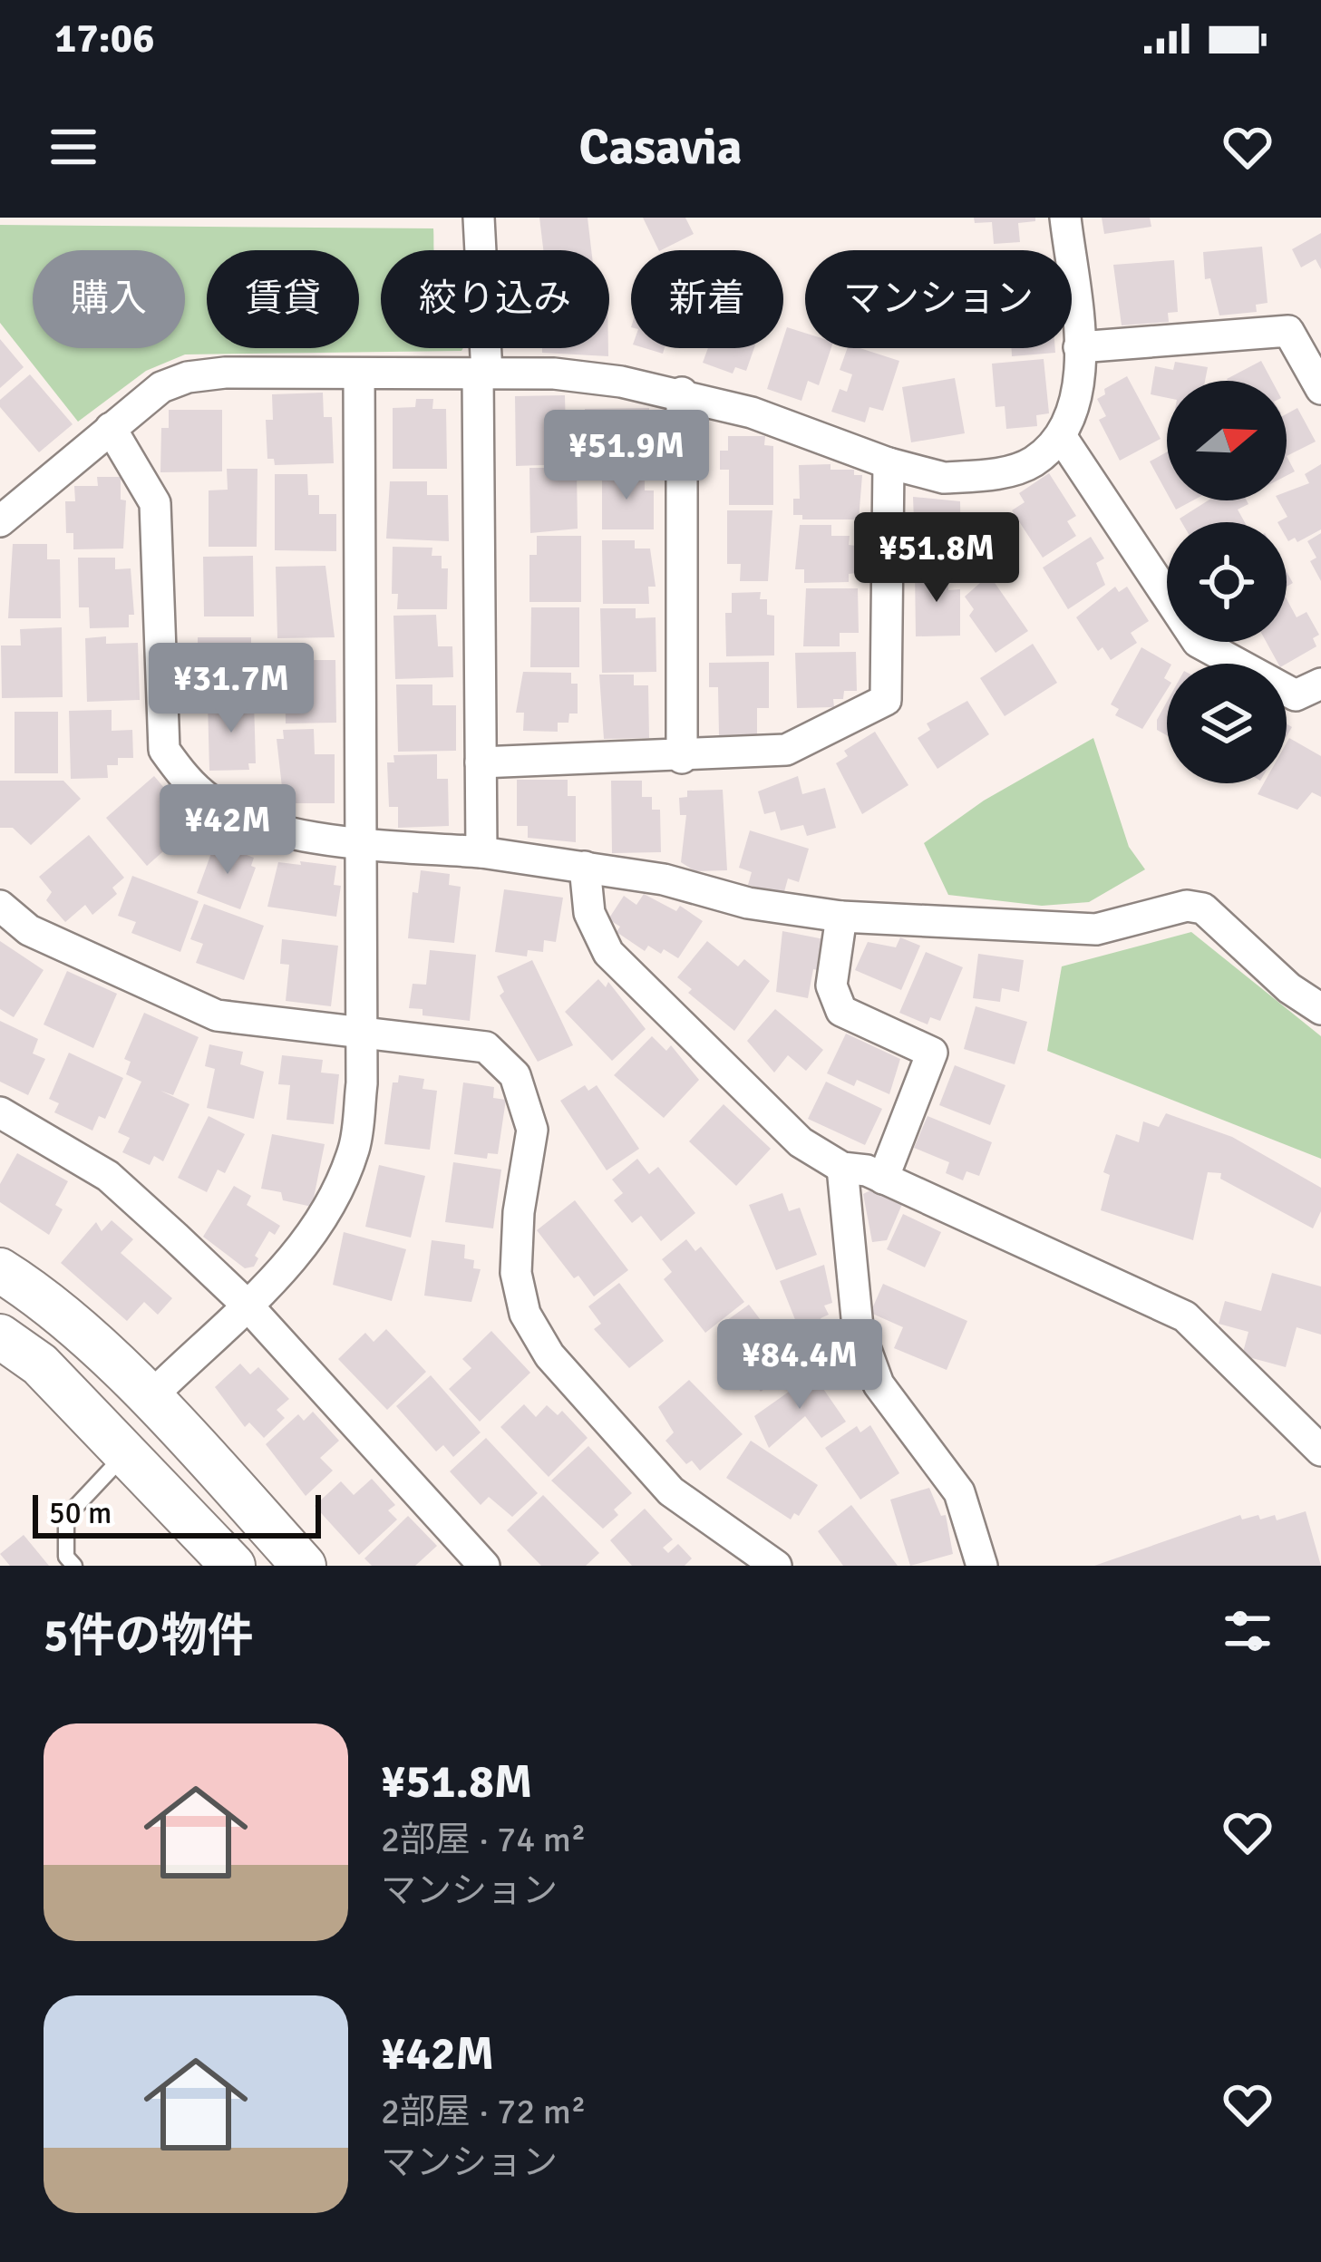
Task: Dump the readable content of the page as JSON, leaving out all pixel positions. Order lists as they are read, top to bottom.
{
  "scale_bar": "50 m",
  "north": "right",
  "page": {
    "status": "17:06",
    "header": "Casavia",
    "chip": [
      "購入",
      "賃貸",
      "絞り込み",
      "新着",
      "マンション"
    ],
    "price": [
      "¥51.9M",
      "¥51.8M",
      "¥31.7M",
      "¥42M",
      "¥84.4M"
    ],
    "scale": "50 m",
    "heading": "5件の物件",
    "list": [
      {
        "name": "¥51.8M",
        "note": "2部屋 · 74 m² · マンション"
      },
      {
        "name": "¥42M",
        "note": "2部屋 · 72 m² · マンション"
      }
    ]
  }
}
